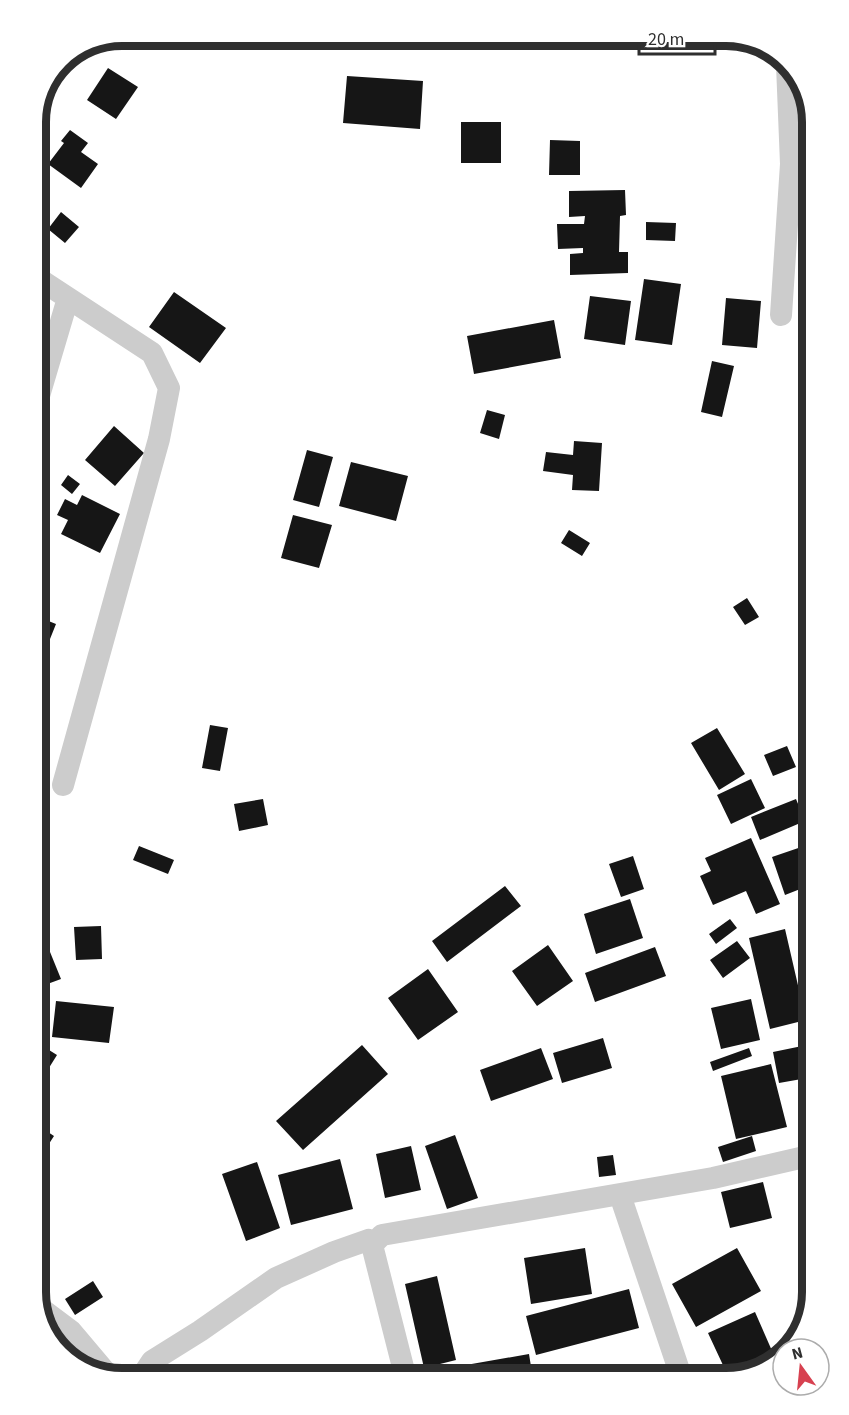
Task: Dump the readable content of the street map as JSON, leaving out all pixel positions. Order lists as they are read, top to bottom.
{
  "scale_bar": "20 m",
  "north": "top"
}
